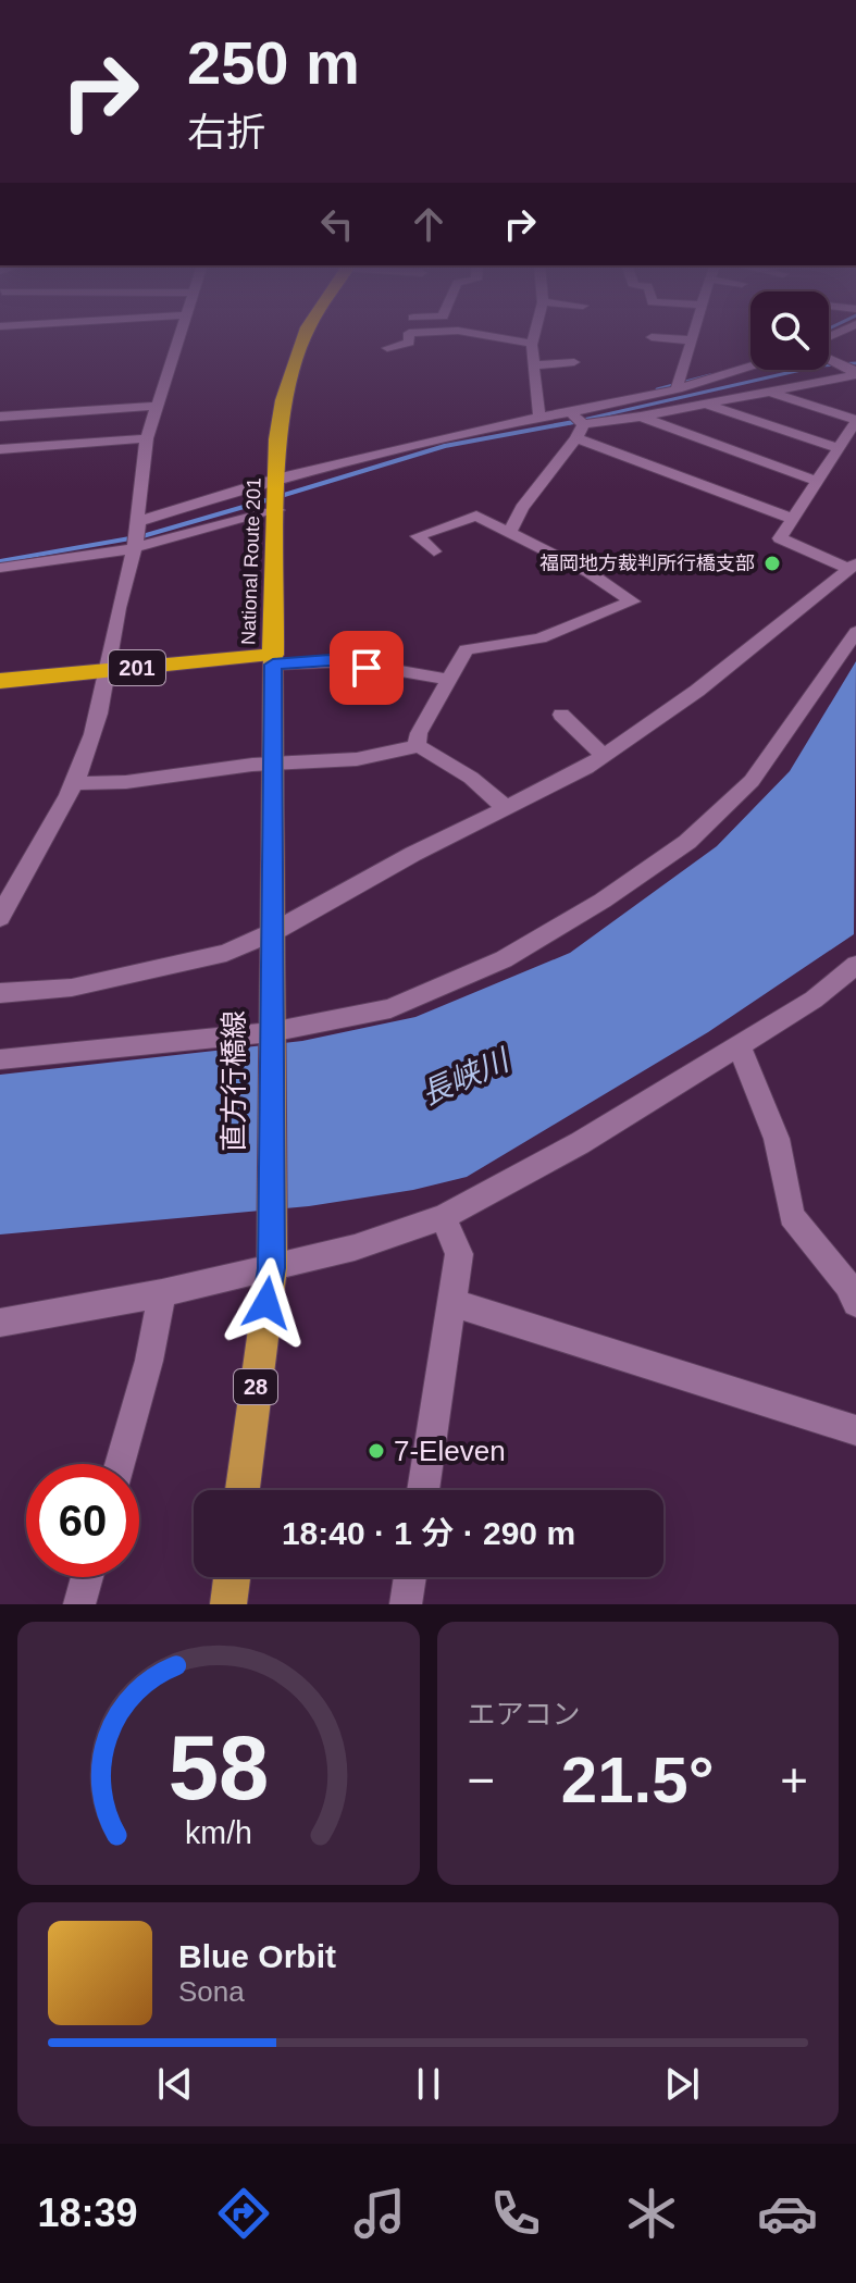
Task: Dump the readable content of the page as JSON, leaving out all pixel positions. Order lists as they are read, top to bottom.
{
  "streets": {
    "highway": ["National Route 201", "201"],
    "main road": ["直方行橋線", "28"]
  },
  "crossings": [
    ["National Route 201", "直方行橋線"]
  ],
  "water": ["長峡川"],
  "places": ["福岡地方裁判所行橋支部", "7-Eleven"],
  "page": {
    "turn": ["250 m", "右折"],
    "limit": "60",
    "trip": "18:40 · 1 分 · 290 m",
    "tile": "エアコン",
    "heat": ["−", "21.5°", "+"],
    "song": ["Blue Orbit", "Sona"],
    "tabs": "18:39",
    "gauge": ["58", "km/h"]
  }
}
